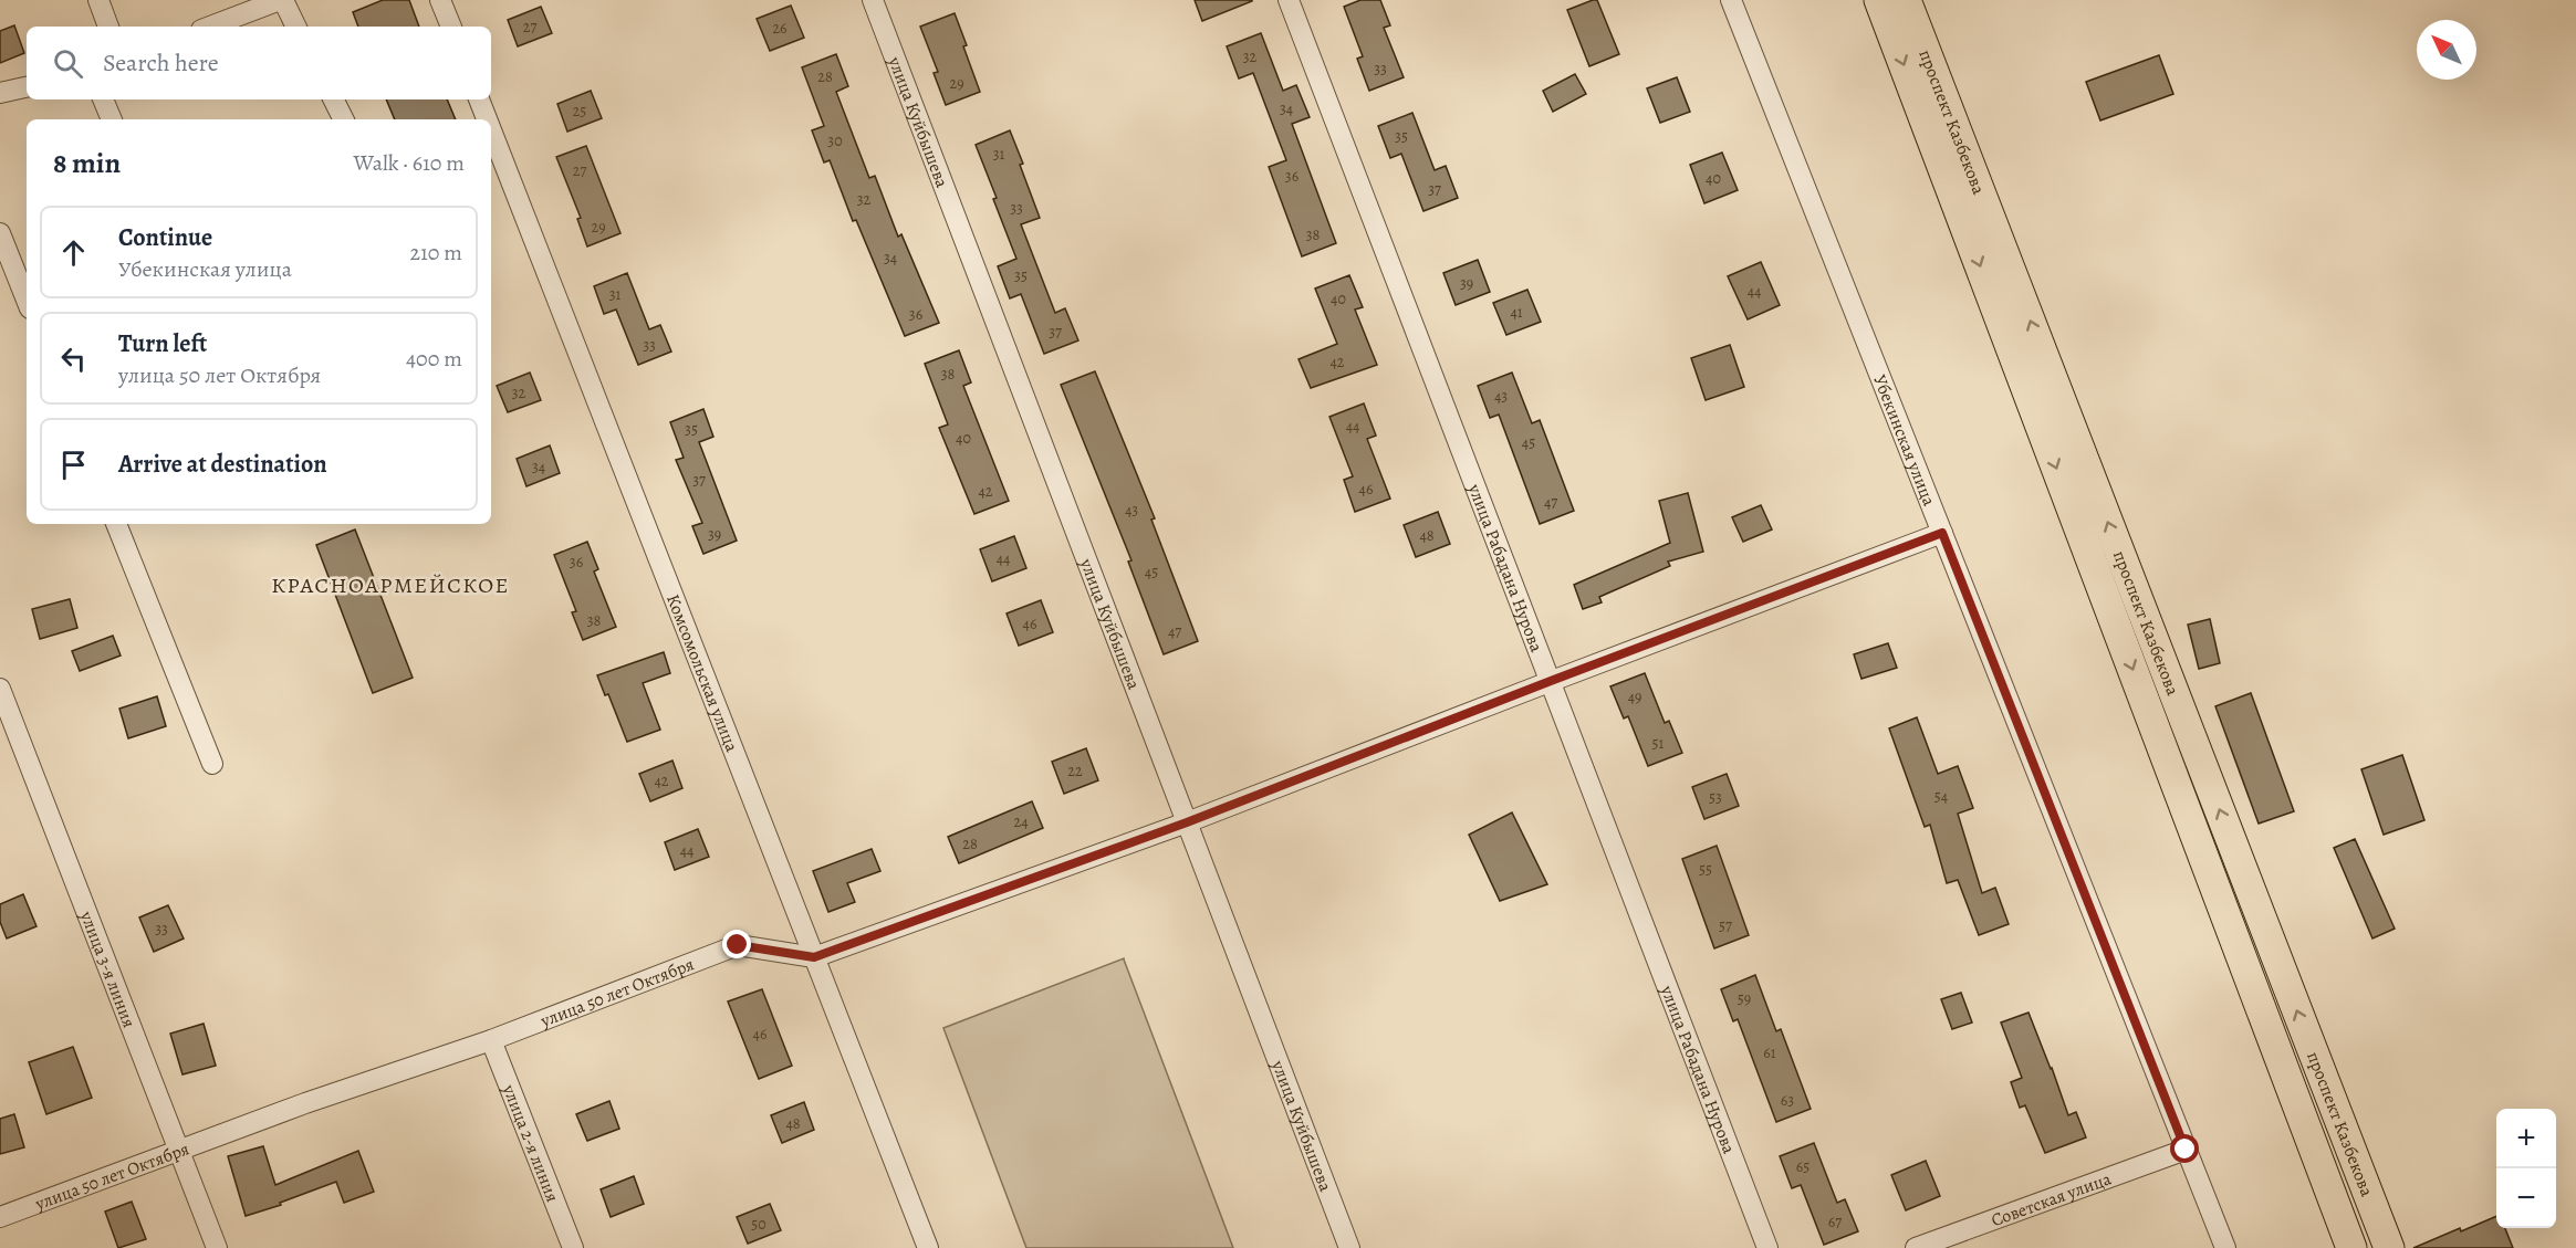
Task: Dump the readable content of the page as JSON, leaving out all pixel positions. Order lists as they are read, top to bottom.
{
  "streets": {
    "highway": ["проспект Казбекова"],
    "street": [
      "улица Куйбышева",
      "Убекинская улица",
      "улица Рабадана Нурова",
      "Комсомольская улица",
      "улица 3-я линия",
      "улица 50 лет Октября",
      "улица 2-я линия",
      "Советская улица"
    ]
  },
  "crossings": [
    ["улица Куйбышева", "улица 50 лет Октября"],
    ["Убекинская улица", "улица 50 лет Октября"],
    ["Убекинская улица", "Советская улица"],
    ["улица Рабадана Нурова", "улица 50 лет Октября"],
    ["Комсомольская улица", "улица 50 лет Октября"],
    ["улица 3-я линия", "улица 50 лет Октября"],
    ["улица 50 лет Октября", "улица 2-я линия"]
  ],
  "districts": ["КРАСНОАРМЕЙСКОЕ"],
  "house_numbers": [
    "27",
    "26",
    "32",
    "33",
    "28",
    "29",
    "34",
    "25",
    "35",
    "30",
    "31",
    "27",
    "36",
    "40",
    "37",
    "32",
    "33",
    "29",
    "38",
    "34",
    "35",
    "39",
    "44",
    "31",
    "40",
    "41",
    "36",
    "37",
    "33",
    "42",
    "38",
    "32",
    "43",
    "44",
    "35",
    "40",
    "45",
    "34",
    "37",
    "46",
    "42",
    "47",
    "43",
    "39",
    "48",
    "44",
    "36",
    "45",
    "38",
    "46",
    "47",
    "49",
    "51",
    "22",
    "42",
    "54",
    "53",
    "24",
    "28",
    "44",
    "55",
    "57",
    "33",
    "59",
    "46",
    "61",
    "63",
    "48",
    "65",
    "67",
    "50"
  ],
  "north": "top left",
  "page": {
    "search": "Search here",
    "heading": ["8 min", "Walk · 610 m"],
    "list": [
      ["Continue", "Убекинская улица", "210 m"],
      ["Turn left", "улица 50 лет Октября", "400 m"],
      "Arrive at destination"
    ],
    "map_buttons": ["+", "−"]
  }
}
